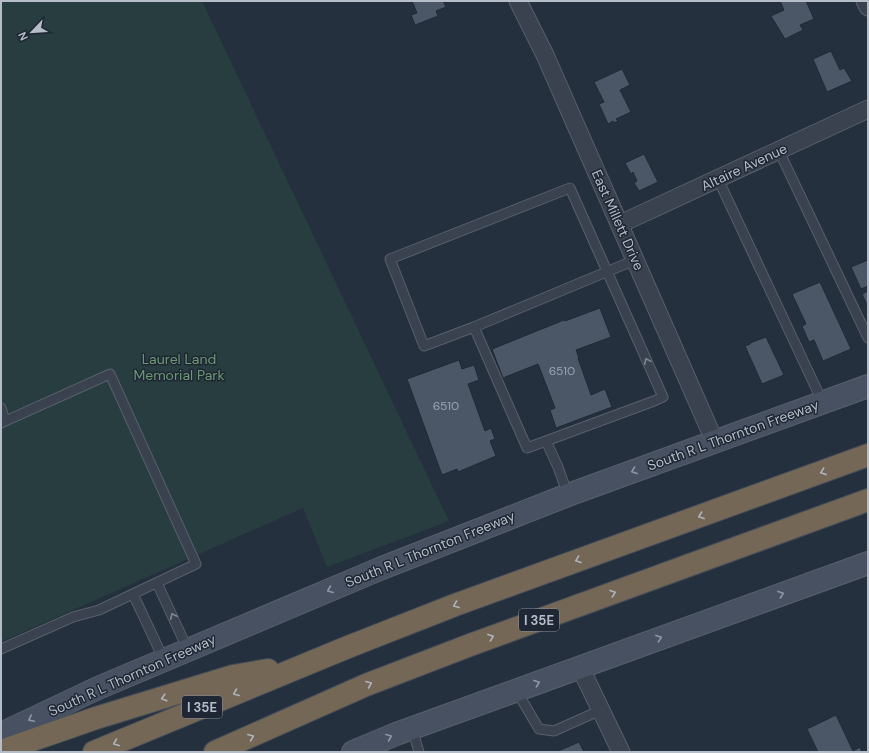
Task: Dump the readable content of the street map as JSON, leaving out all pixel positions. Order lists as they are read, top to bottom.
{
  "streets": {
    "highway": ["I 35E"],
    "main road": ["South R L Thornton Freeway"],
    "street": ["Altaire Avenue", "East Millett Drive"]
  },
  "crossings": [
    ["Altaire Avenue", "East Millett Drive"],
    ["East Millett Drive", "South R L Thornton Freeway"]
  ],
  "parks": ["Laurel Land Memorial Park"],
  "house_numbers": ["6510", "6510"],
  "north": "bottom left"
}
